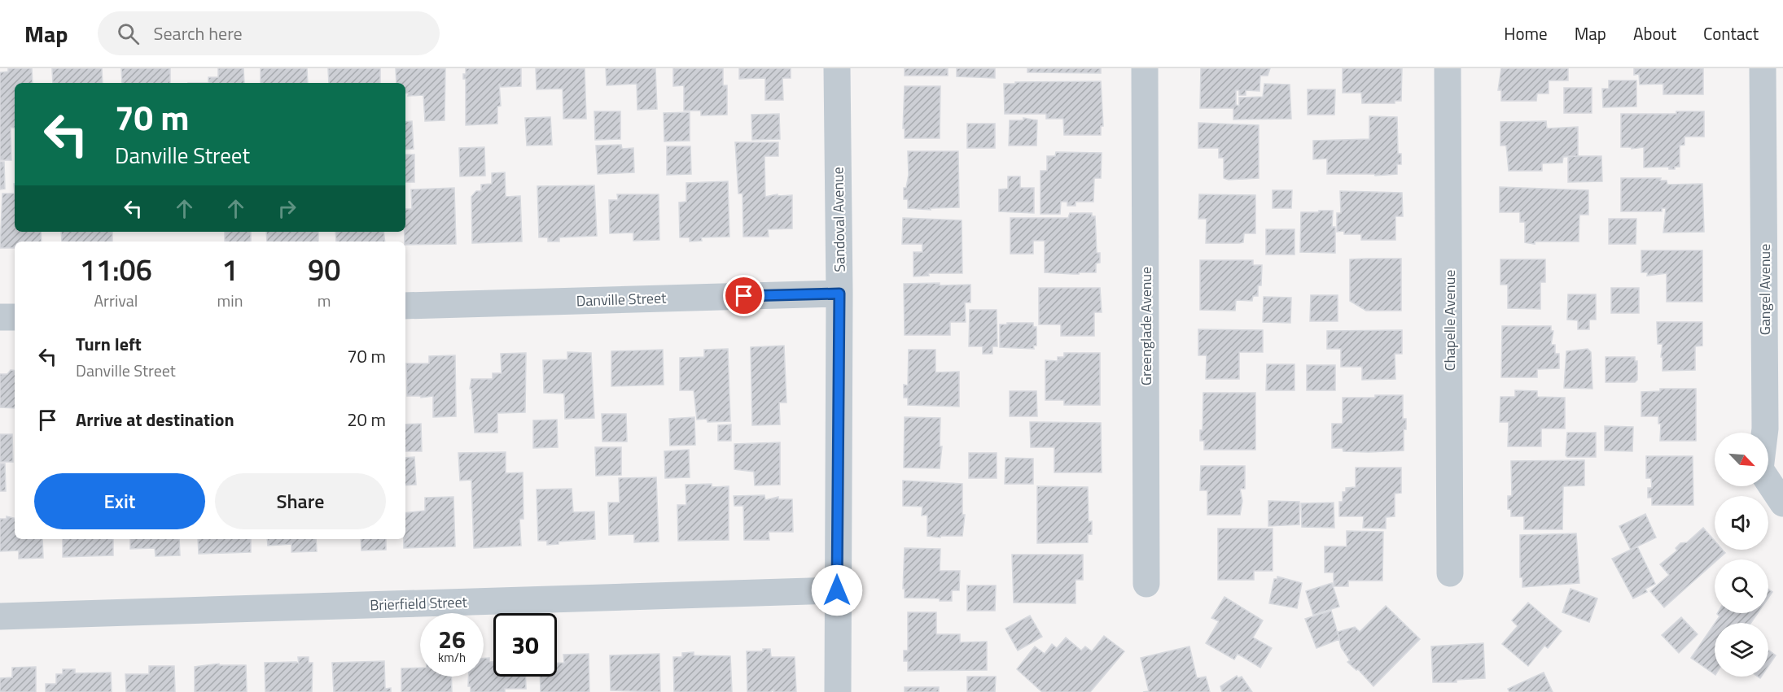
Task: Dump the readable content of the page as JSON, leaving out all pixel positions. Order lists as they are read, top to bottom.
{
  "streets": {
    "street": [
      "Sandoval Avenue",
      "Gangel Avenue",
      "Danville Street",
      "Chapelle Avenue",
      "Greenglade Avenue",
      "Brierfield Street"
    ]
  },
  "crossings": [
    ["Sandoval Avenue", "Danville Street"],
    ["Sandoval Avenue", "Brierfield Street"]
  ],
  "north": "bottom right",
  "page": {
    "header": "Map",
    "search": "Search here",
    "nav": [
      "Home",
      "Map",
      "About",
      "Contact"
    ],
    "turn": ["70 m", "Danville Street"],
    "eta": [
      "11:06",
      "Arrival",
      "1",
      "min",
      "90",
      "m"
    ],
    "list": [
      {
        "name": "Turn left",
        "note": "Danville Street",
        "value": "70 m"
      },
      {
        "name": "Arrive at destination",
        "value": "20 m"
      }
    ],
    "buttons": ["Exit", "Share"],
    "speed": "26 km/h",
    "limit": "30"
  }
}
